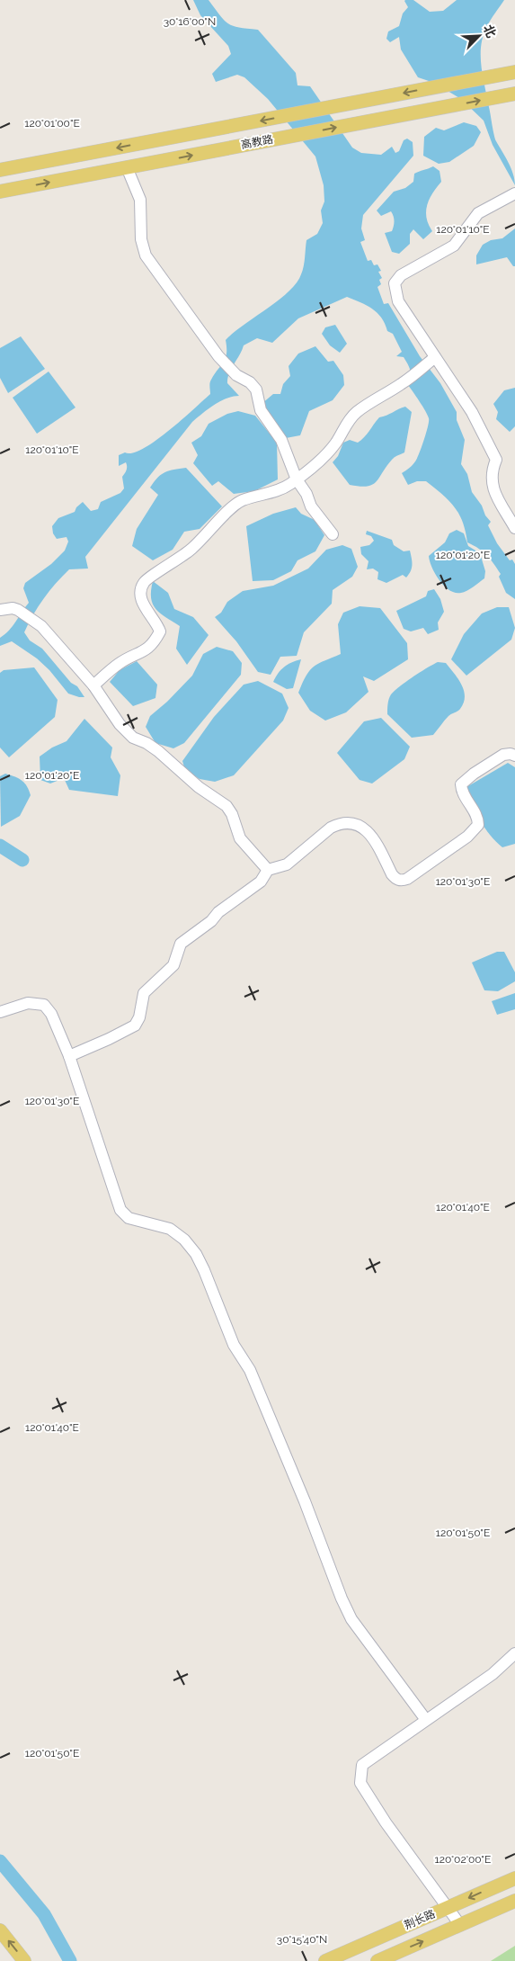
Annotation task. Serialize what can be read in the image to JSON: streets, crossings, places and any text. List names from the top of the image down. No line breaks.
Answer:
{"streets":{"main road":["高教路","荆长路"]},"north":"top right","coordinates":["30°16'00\"N","120°01'00\"E","120°01'10\"E","120°01'20\"E","120°01'30\"E","120°01'40\"E","120°01'50\"E","120°02'00\"E","30°15'40\"N"]}
